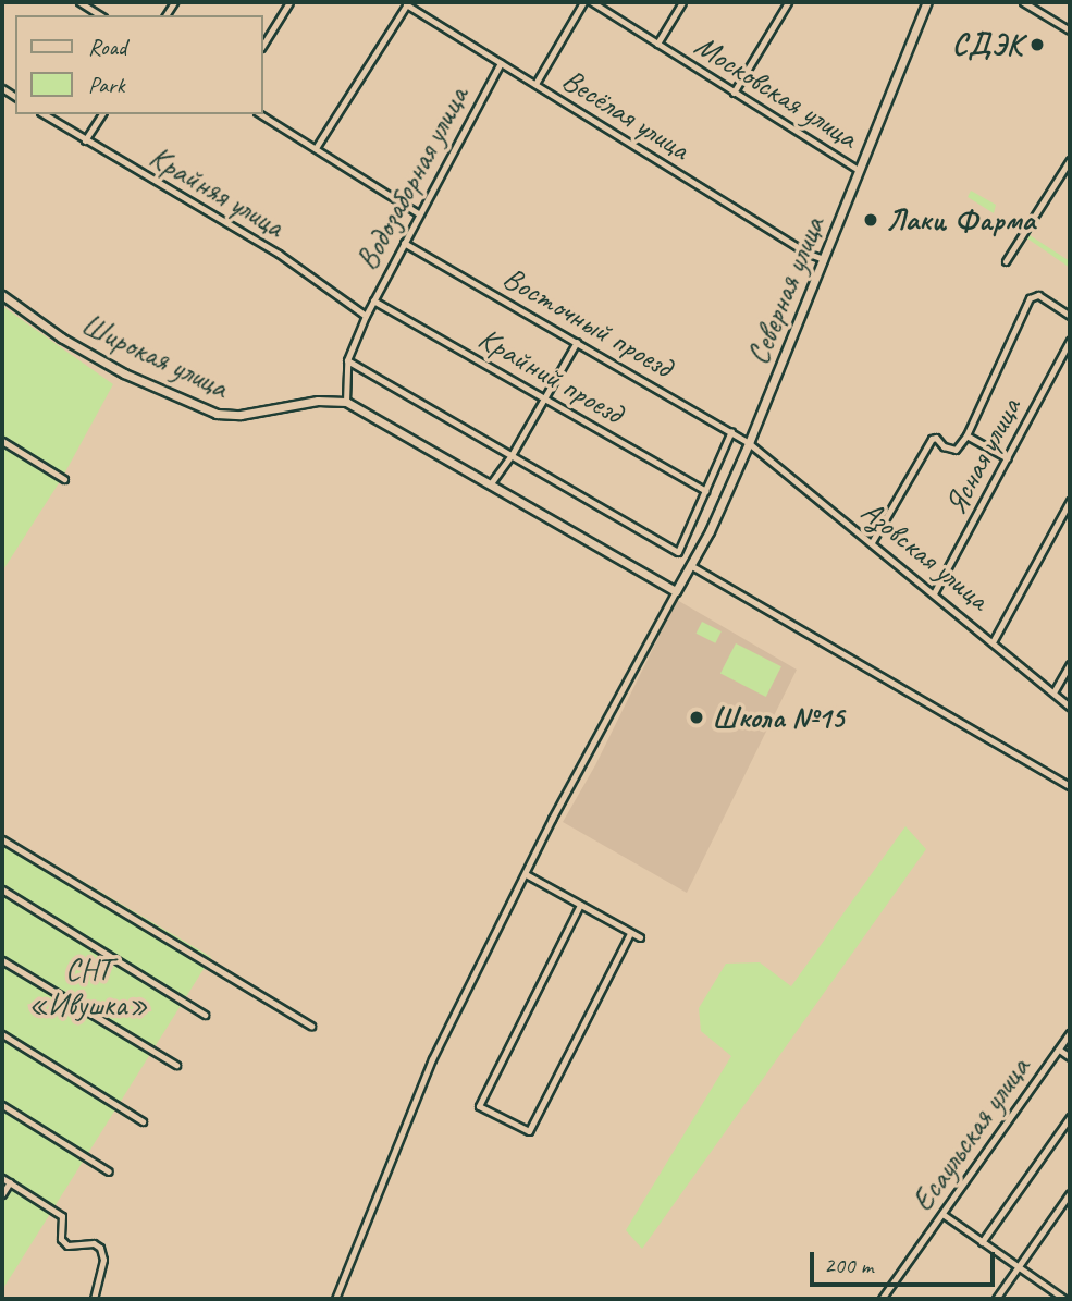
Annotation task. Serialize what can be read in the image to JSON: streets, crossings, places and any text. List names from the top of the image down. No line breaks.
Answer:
{"streets":{"street":["Московская улица","Весёлая улица","Водозаборная улица","Крайняя улица","Северная улица","Восточный проезд","Широкая улица","Крайний проезд","Ясная улица","Азовская улица","Есаульская улица"]},"crossings":[["Московская улица","Северная улица"],["Весёлая улица","Водозаборная улица"],["Весёлая улица","Северная улица"],["Водозаборная улица","Крайняя улица"],["Водозаборная улица","Восточный проезд"],["Водозаборная улица","Крайний проезд"],["Северная улица","Восточный проезд"],["Северная улица","Азовская улица"],["Восточный проезд","Азовская улица"],["Ясная улица","Азовская улица"]],"parks":["СНТ «Ивушка»"],"places":["СДЭК","Лаки Фарма","Школа №15"],"legend":["Road","Park"],"scale_bar":"200 m"}
